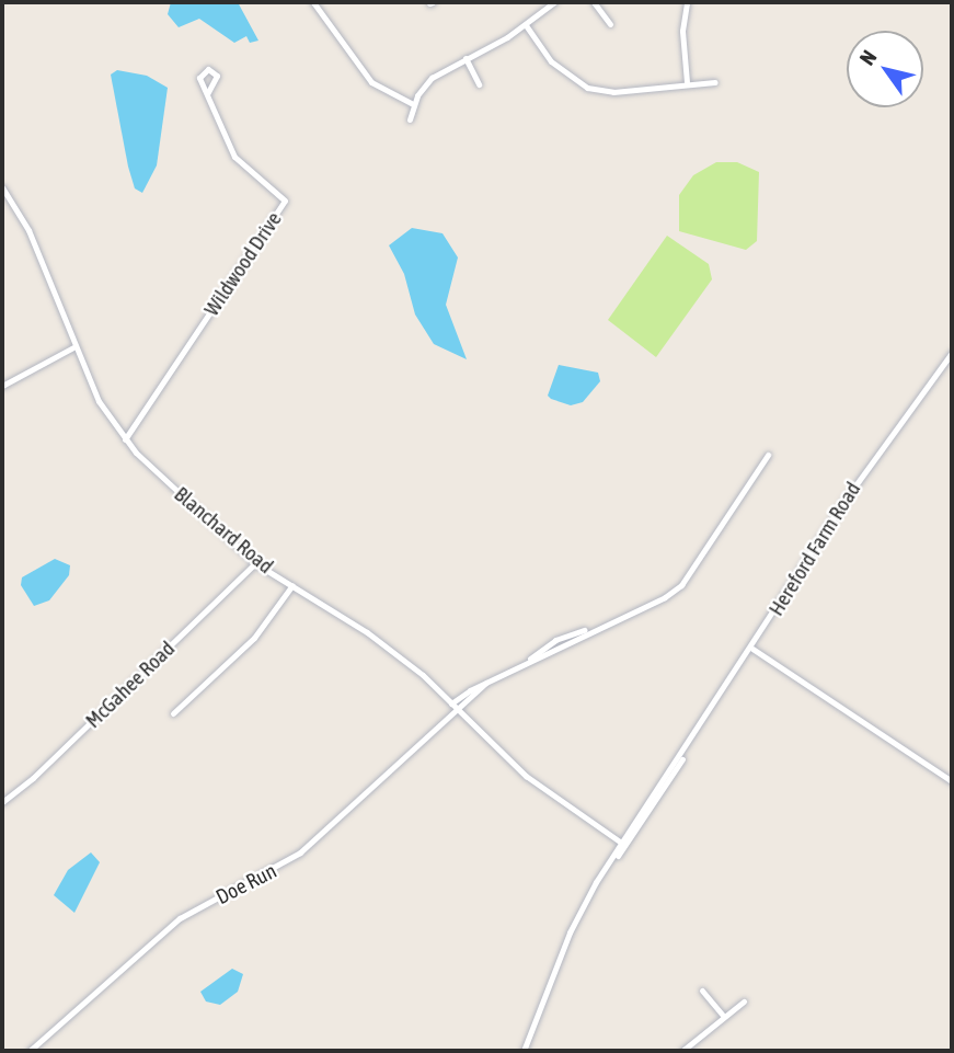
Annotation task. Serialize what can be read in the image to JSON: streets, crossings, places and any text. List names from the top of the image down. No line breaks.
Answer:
{"streets":{"street":["Wildwood Drive","Blanchard Road","Hereford Farm Road","McGahee Road","Doe Run"]},"crossings":[["Wildwood Drive","Blanchard Road"],["Blanchard Road","Hereford Farm Road"],["Blanchard Road","McGahee Road"],["Blanchard Road","Doe Run"]],"north":"top left"}
